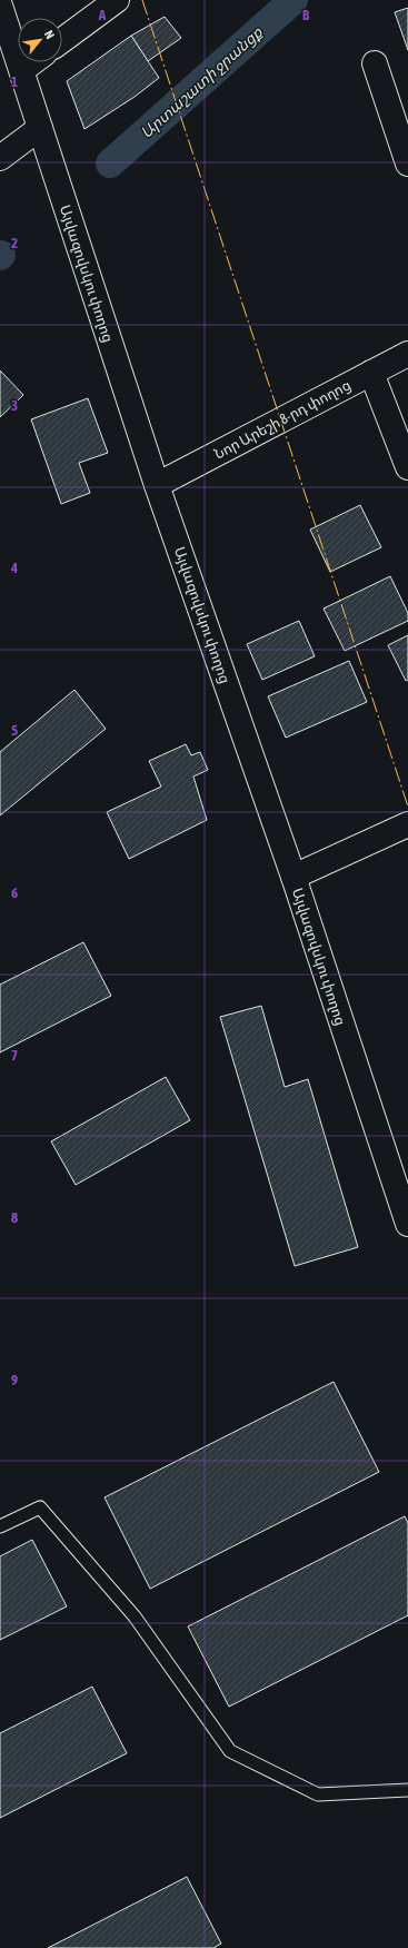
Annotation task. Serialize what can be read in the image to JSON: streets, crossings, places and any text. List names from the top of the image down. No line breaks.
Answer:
{"streets":{"main road":["Այվազովսկու փողոց","Նոր Արեշի 8-րդ փողոց"]},"crossings":[["Այվազովսկու փողոց","Նոր Արեշի 8-րդ փողոց"]],"water":["Արտաշատի ջրանցք"],"north":"top right","grid":{"columns":["A","B"],"rows":["1","2","3","4","5","6","7","8","9"]}}
